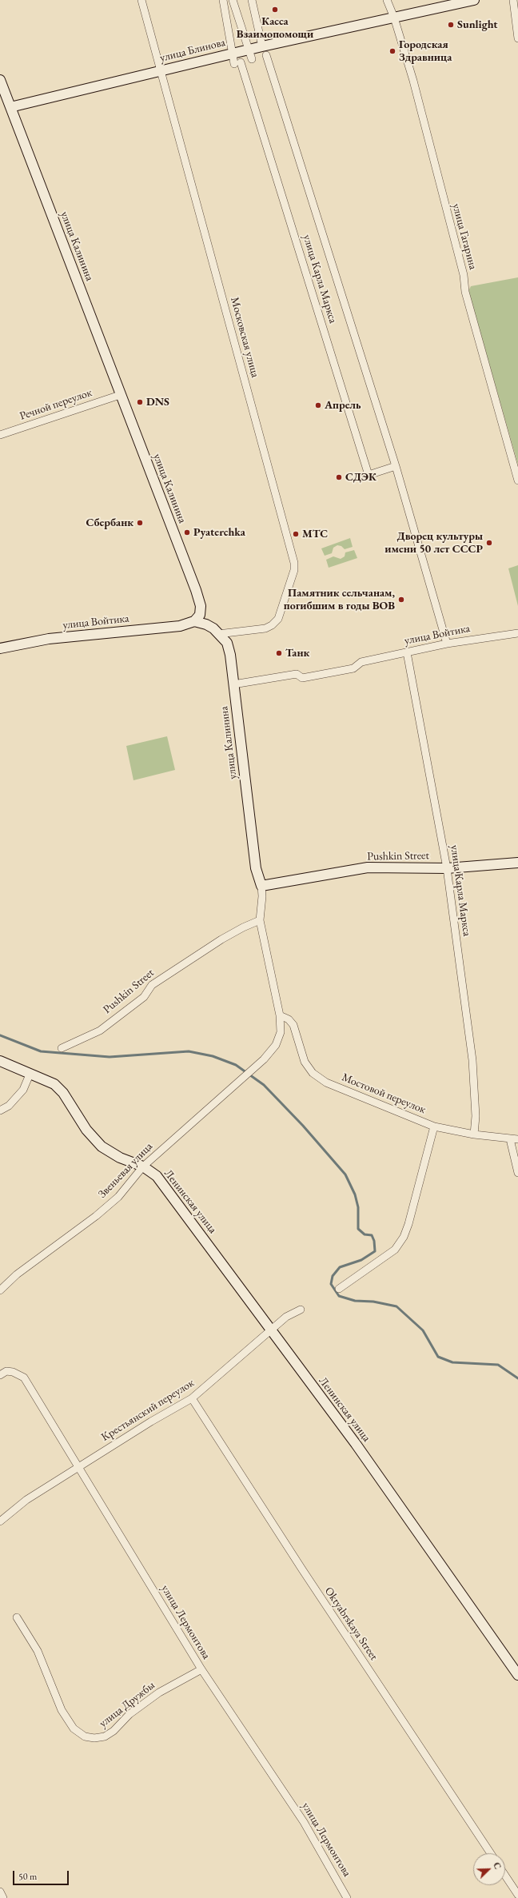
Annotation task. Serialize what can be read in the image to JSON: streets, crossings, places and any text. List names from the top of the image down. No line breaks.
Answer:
{"streets":{"main road":["улица Блинова","улица Калинина","улица Войтика","Pushkin Street","Ленинская улица"],"street":["улица Гагарина","улица Карла Маркса","Московская улица","Речной переулок","Мостовой переулок","Звеньевая улица","Крестьянский переулок","улица Лермонтова","Oktyabrskaya Street","улица Дружбы"]},"crossings":[["улица Блинова","улица Гагарина"],["улица Блинова","улица Калинина"],["улица Блинова","улица Карла Маркса"],["улица Блинова","Московская улица"],["улица Калинина","Московская улица"],["улица Калинина","Речной переулок"],["улица Калинина","улица Войтика"],["улица Калинина","Pushkin Street"],["улица Калинина","Мостовой переулок"],["улица Калинина","Звеньевая улица"],["улица Карла Маркса","улица Войтика"],["улица Карла Маркса","Pushkin Street"],["улица Карла Маркса","Мостовой переулок"],["Звеньевая улица","Ленинская улица"],["Ленинская улица","Крестьянский переулок"],["Крестьянский переулок","улица Лермонтова"],["Крестьянский переулок","Oktyabrskaya Street"],["улица Лермонтова","улица Дружбы"]],"places":["Касса Взаимопомощи","Sunlight","Городская Здравница","DNS","Апрель","СДЭК","Сбербанк","Pyaterchka","МТС","Дворец культуры имени 50 лет СССР","Памятник сельчанам, погибшим в годы ВОВ","Танк"],"scale_bar":"50 m","north":"top right"}
